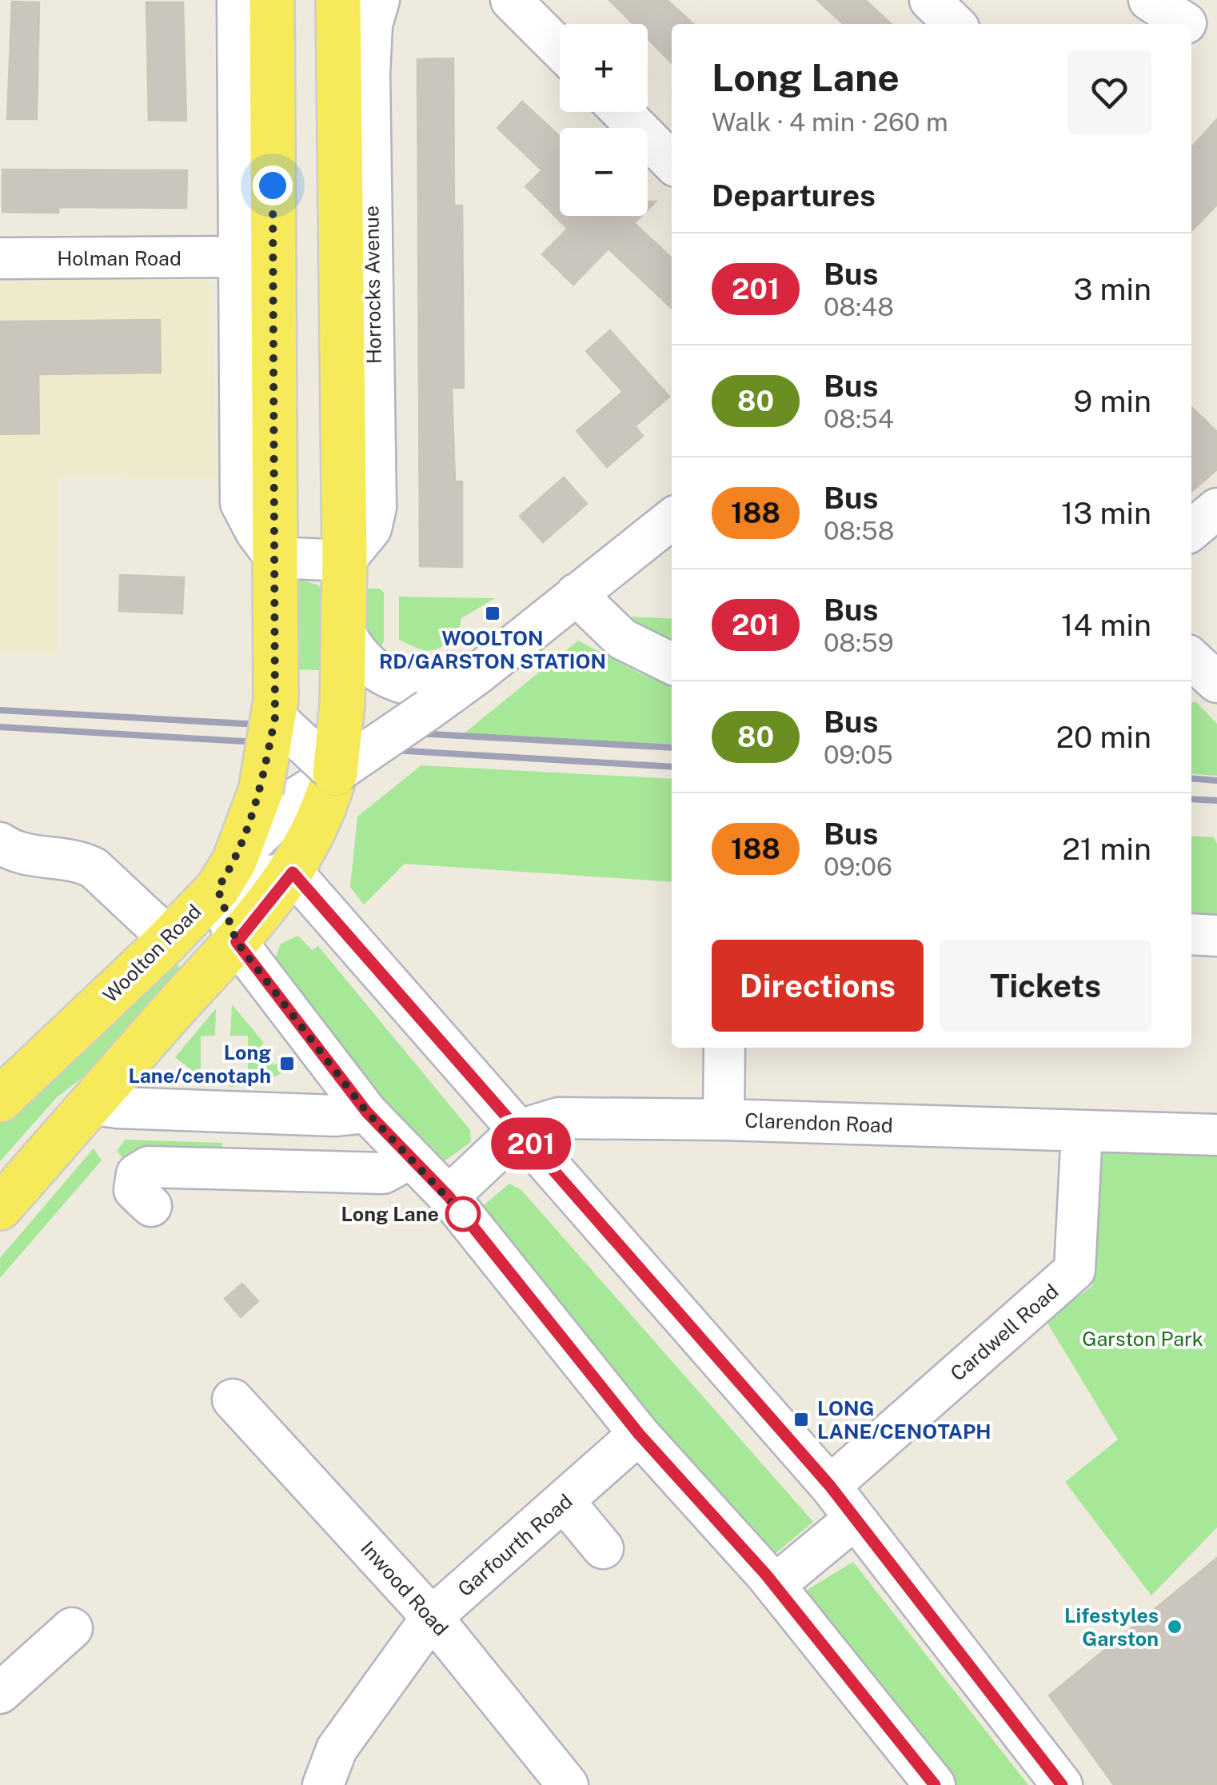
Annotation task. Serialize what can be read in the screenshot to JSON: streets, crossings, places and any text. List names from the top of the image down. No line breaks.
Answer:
{"streets":{"main road":["Horrocks Avenue","Woolton Road"],"street":["Holman Road","Clarendon Road","Cardwell Road","Garfourth Road","Inwood Road"]},"crossings":[["Horrocks Avenue","Woolton Road"],["Clarendon Road","Cardwell Road"],["Garfourth Road","Inwood Road"]],"parks":["Garston Park"],"places":{"transit":["WOOLTON RD/GARSTON STATION","Long Lane/cenotaph","LONG LANE/CENOTAPH"],"other":["Long Lane","Lifestyles Garston"]},"lines":["bus line 201"],"page":{"on_map":"201","map_buttons":["+","−"],"heading":[["Long Lane","Walk · 4 min · 260 m"],"Departures"],"list":[{"mark":"201","name":"Bus","note":"08:48","value":"3 min"},{"mark":"80","name":"Bus","note":"08:54","value":"9 min"},{"mark":"188","name":"Bus","note":"08:58","value":"13 min"},{"mark":"201","name":"Bus","note":"08:59","value":"14 min"},{"mark":"80","name":"Bus","note":"09:05","value":"20 min"},{"mark":"188","name":"Bus","note":"09:06","value":"21 min"}],"buttons":["Directions","Tickets"]}}
